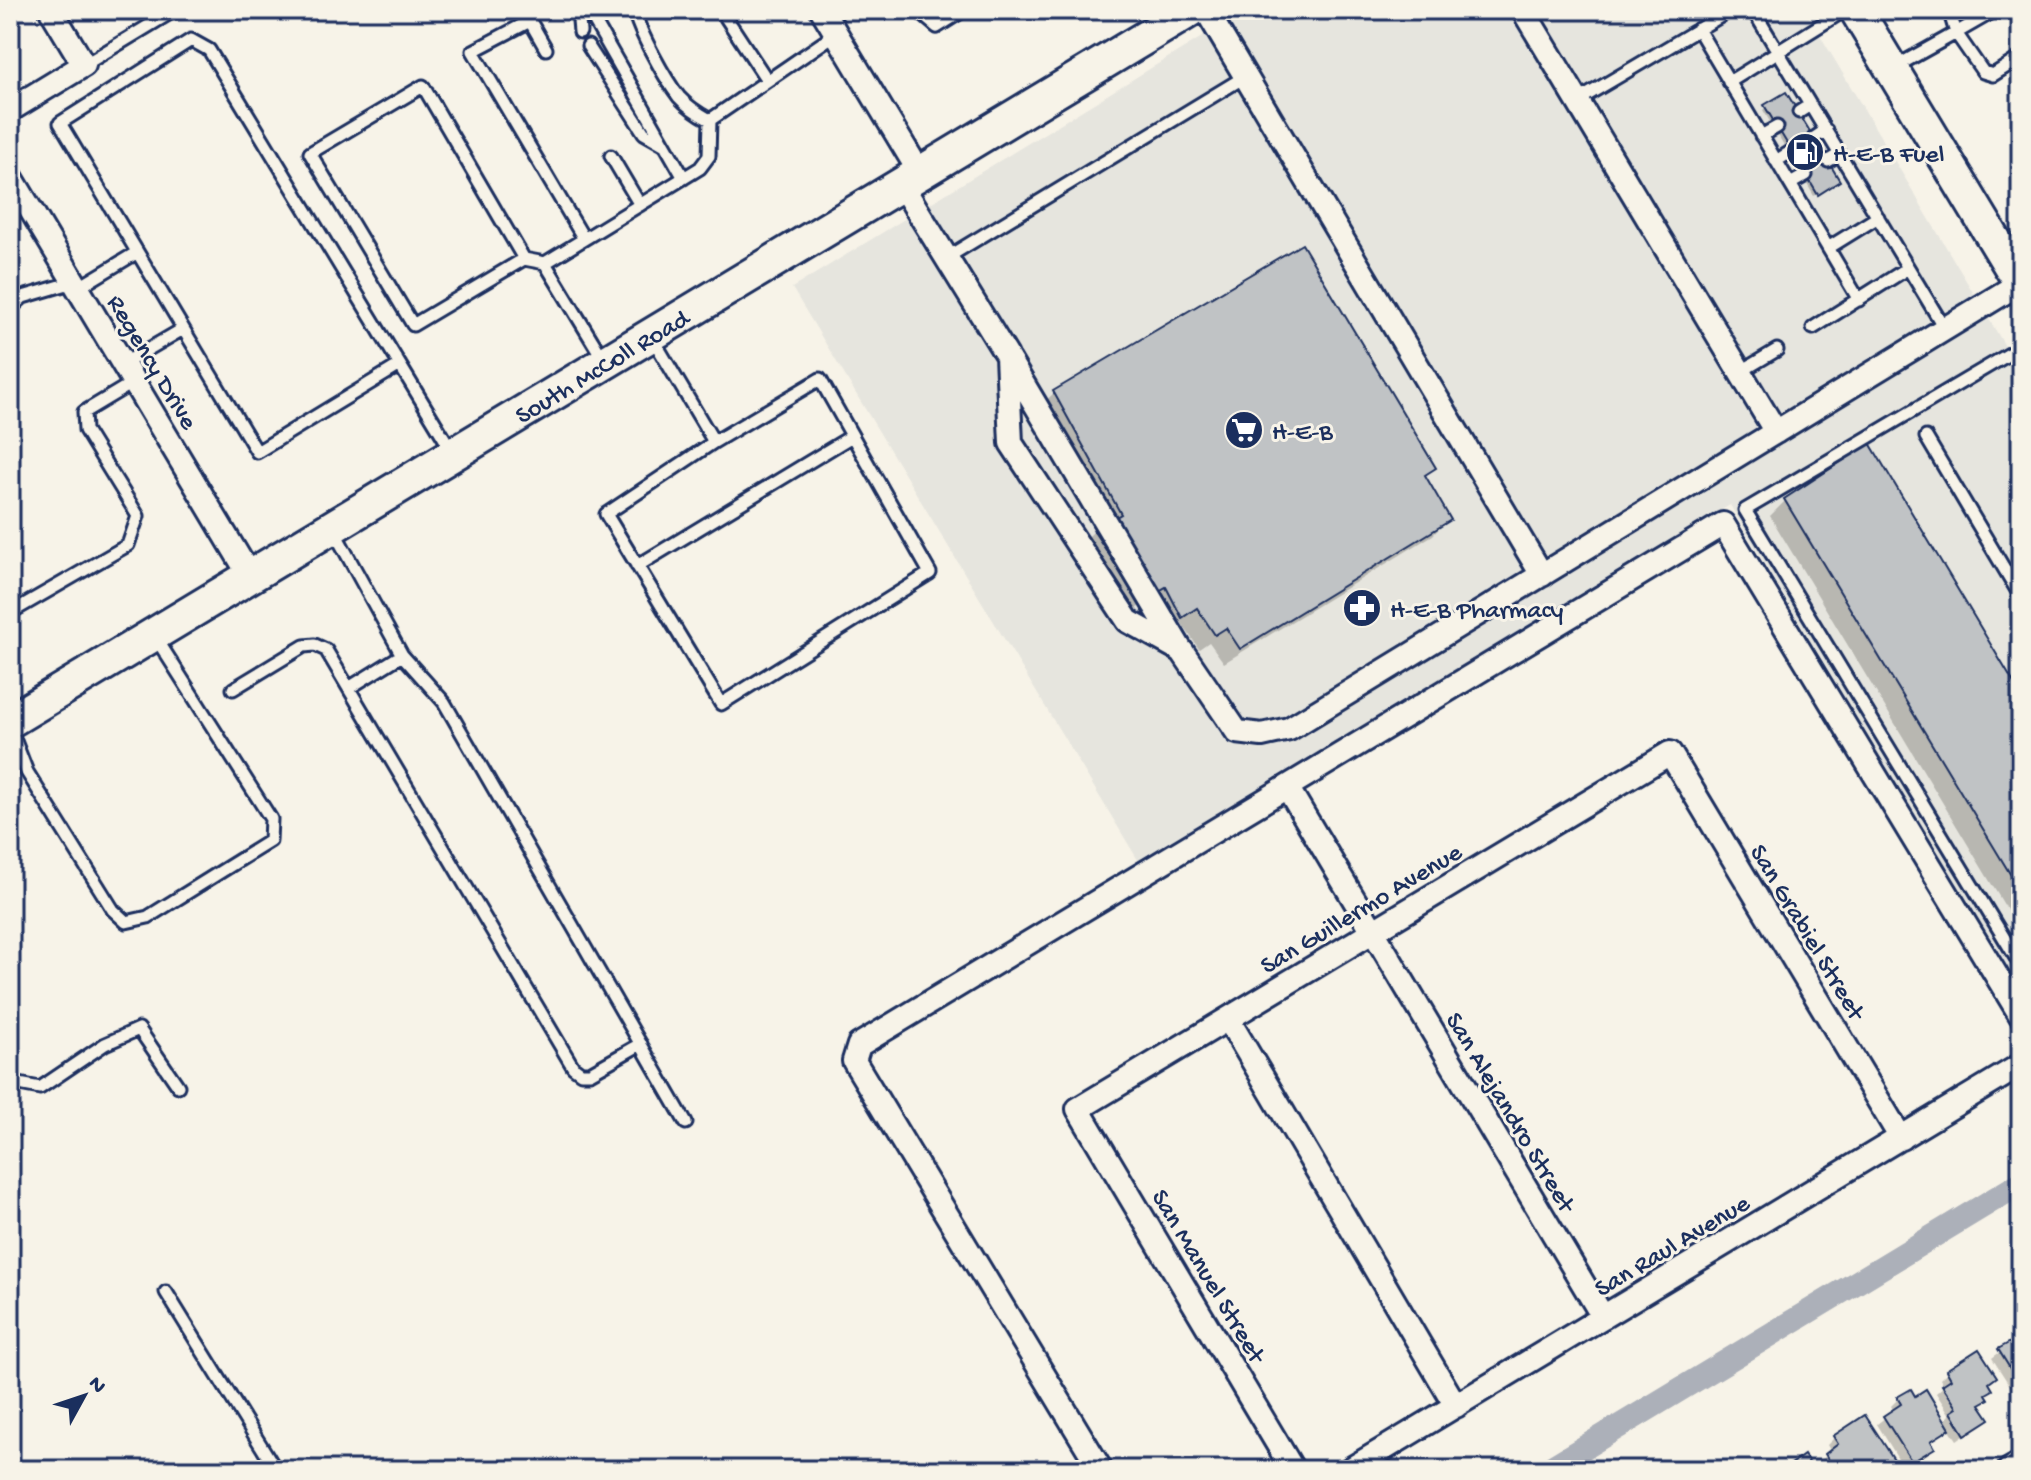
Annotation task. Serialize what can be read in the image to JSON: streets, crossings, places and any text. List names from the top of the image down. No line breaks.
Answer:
{"streets":{"main road":["South McColl Road"],"street":["Regency Drive","San Guillermo Avenue","San Grabiel Street","San Alejandro Street","San Raul Avenue","San Manuel Street"]},"crossings":[["Regency Drive","South McColl Road"],["San Guillermo Avenue","San Grabiel Street"],["San Guillermo Avenue","San Alejandro Street"],["San Guillermo Avenue","San Manuel Street"],["San Grabiel Street","San Raul Avenue"],["San Alejandro Street","San Raul Avenue"]],"places":{"fuel station":["H-E-B Fuel"],"supermarket":["H-E-B"],"pharmacy":["H-E-B Pharmacy"]},"north":"top right"}
